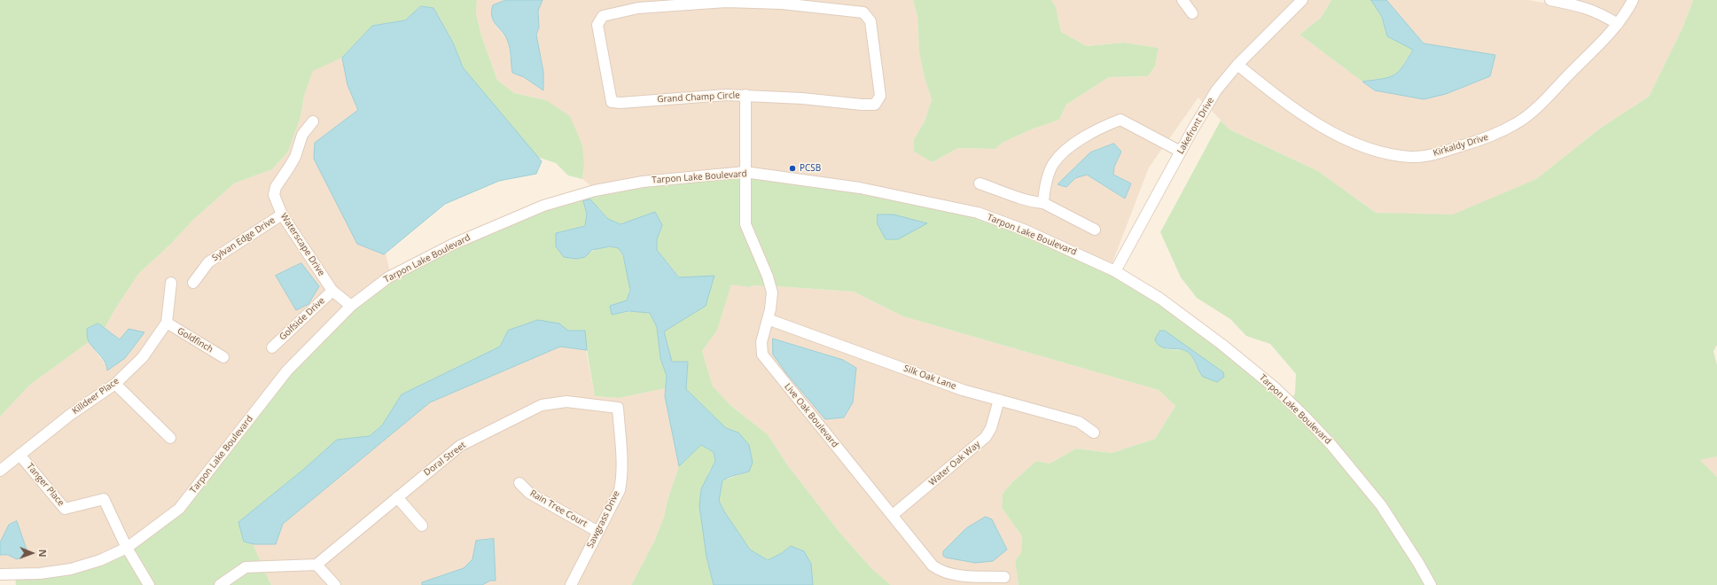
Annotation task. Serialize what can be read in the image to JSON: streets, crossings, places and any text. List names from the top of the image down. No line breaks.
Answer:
{"streets":{"street":["Grand Champ Circle","Lakefront Drive","Kirkaldy Drive","Tarpon Lake Boulevard","Sylvan Edge Drive","Waterscape Drive","Golfside Drive","Goldfinch","Silk Oak Lane","Killdeer Place","Live Oak Boulevard","Doral Street","Water Oak Way","Tanger Place","Rain Tree Court","Sawgrass Drive"]},"crossings":[["Grand Champ Circle","Live Oak Boulevard"],["Lakefront Drive","Kirkaldy Drive"],["Lakefront Drive","Tarpon Lake Boulevard"],["Tarpon Lake Boulevard","Waterscape Drive"],["Tarpon Lake Boulevard","Live Oak Boulevard"],["Tarpon Lake Boulevard","Tanger Place"],["Sylvan Edge Drive","Waterscape Drive"],["Waterscape Drive","Golfside Drive"],["Goldfinch","Killdeer Place"],["Silk Oak Lane","Live Oak Boulevard"],["Silk Oak Lane","Water Oak Way"],["Killdeer Place","Tanger Place"],["Live Oak Boulevard","Water Oak Way"],["Doral Street","Sawgrass Drive"],["Rain Tree Court","Sawgrass Drive"]],"places":["PCSB"],"north":"right"}
